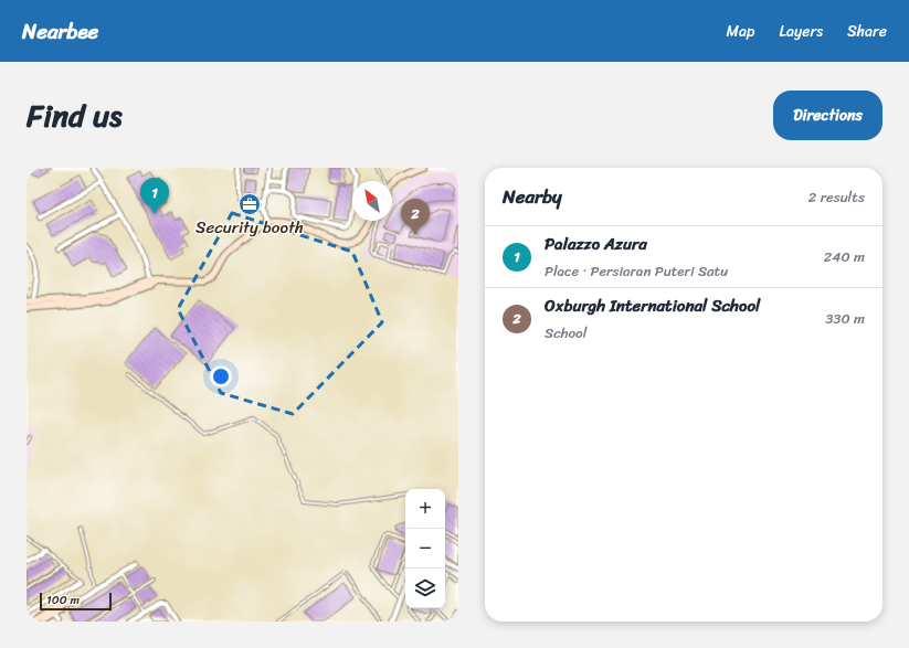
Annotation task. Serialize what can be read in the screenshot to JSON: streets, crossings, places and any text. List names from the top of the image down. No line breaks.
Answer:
{"places":{"office":["Security booth"]},"scale_bar":"100 m","north":"top left","page":{"header":"Nearbee","nav":["Map","Layers","Share"],"title":"Find us","buttons":"Directions","heading":["Nearby","2 results"],"pins":["1","2"],"list":[{"mark":"1","name":"Palazzo Azura","note":"Place · Persiaran Puteri Satu","value":"240 m"},{"mark":"2","name":"Oxburgh International School","note":"School","value":"330 m"}],"map_buttons":["+","−"],"scale":"100 m"}}
